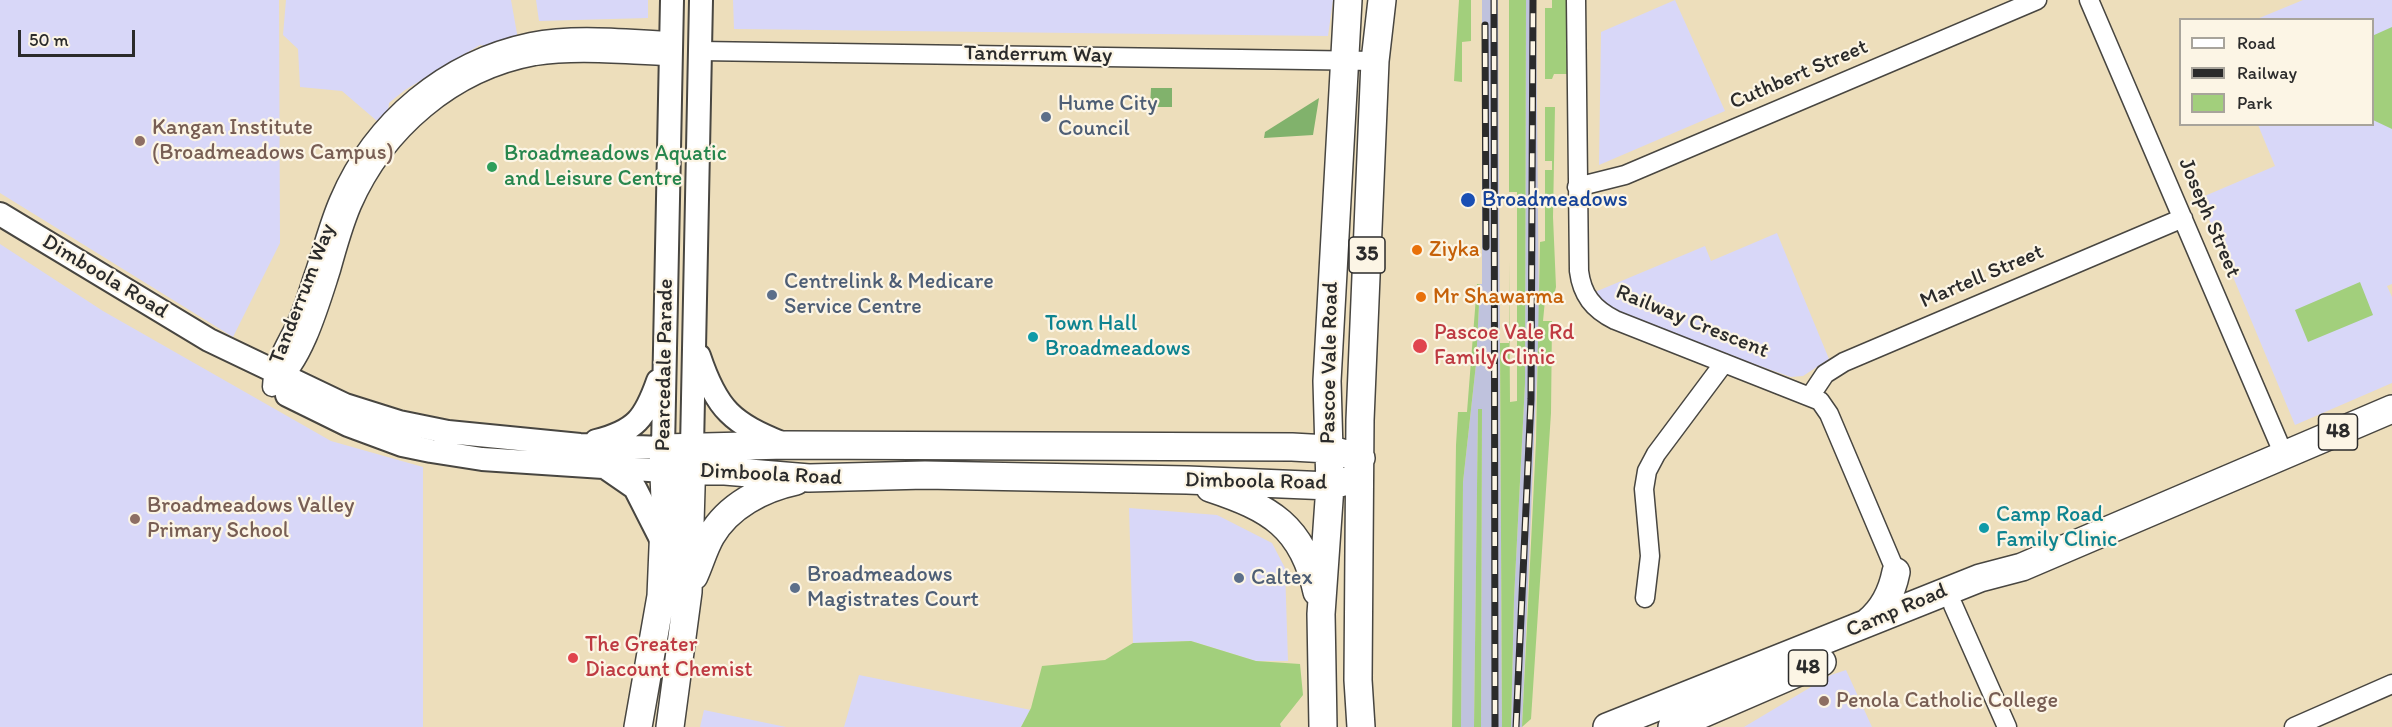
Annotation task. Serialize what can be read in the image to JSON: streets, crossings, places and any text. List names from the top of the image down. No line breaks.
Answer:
{"streets":{"main road":["35","Dimboola Road","Pascoe Vale Road","Pearcedale Parade","48","Camp Road"],"street":["Tanderrum Way","Cuthbert Street","Joseph Street","Martell Street","Railway Crescent"]},"crossings":[["Tanderrum Way","Dimboola Road"],["Tanderrum Way","Pascoe Vale Road"],["Tanderrum Way","Pearcedale Parade"],["Cuthbert Street","Railway Crescent"],["Joseph Street","Martell Street"],["Joseph Street","Camp Road"],["Dimboola Road","Pascoe Vale Road"],["Dimboola Road","Pearcedale Parade"],["Martell Street","Railway Crescent"]],"places":["Hume City Council","Kangan Institute (Broadmeadows Campus)","Broadmeadows Aquatic and Leisure Centre","Broadmeadows","Ziyka","Centrelink & Medicare Service Centre","Mr Shawarma","Town Hall Broadmeadows","Pascoe Vale Rd Family Clinic","Broadmeadows Valley Primary School","Camp Road Family Clinic","Caltex","Broadmeadows Magistrates Court","The Greater Diacount Chemist","Penola Catholic College"],"legend":["Road","Railway","Park"],"scale_bar":"50 m"}
